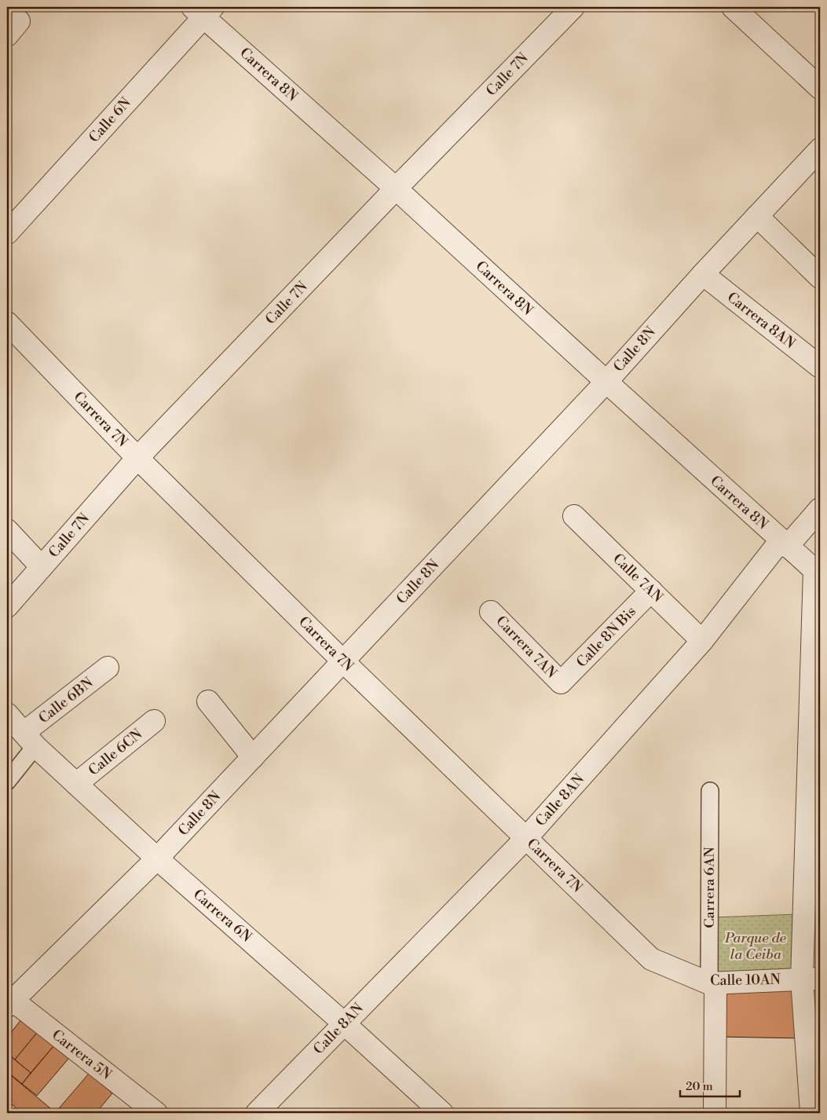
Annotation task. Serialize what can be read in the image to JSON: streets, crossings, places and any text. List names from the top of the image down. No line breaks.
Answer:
{"streets":{"street":["Carrera 8N","Calle 7N","Calle 6N","Carrera 8AN","Calle 8N","Carrera 7N","Calle 7AN","Calle 8N Bis","Carrera 7AN","Calle 6BN","Calle 6CN","Calle 8AN","Carrera 6AN","Carrera 6N","Calle 10AN","Carrera 5N"]},"crossings":[["Carrera 8N","Calle 7N"],["Carrera 8N","Calle 6N"],["Carrera 8N","Calle 8N"],["Carrera 8N","Calle 8AN"],["Calle 7N","Carrera 7N"],["Carrera 8AN","Calle 8N"],["Calle 8N","Carrera 7N"],["Calle 8N","Carrera 6N"],["Calle 8N","Carrera 5N"],["Carrera 7N","Calle 8AN"],["Carrera 7N","Calle 10AN"],["Calle 7AN","Calle 8N Bis"],["Calle 7AN","Calle 8AN"],["Calle 8N Bis","Carrera 7AN"],["Calle 6BN","Carrera 6N"],["Calle 6CN","Carrera 6N"],["Calle 8AN","Carrera 6N"],["Carrera 6AN","Calle 10AN"]],"parks":["Parque de la Ceiba"],"scale_bar":"20 m"}
